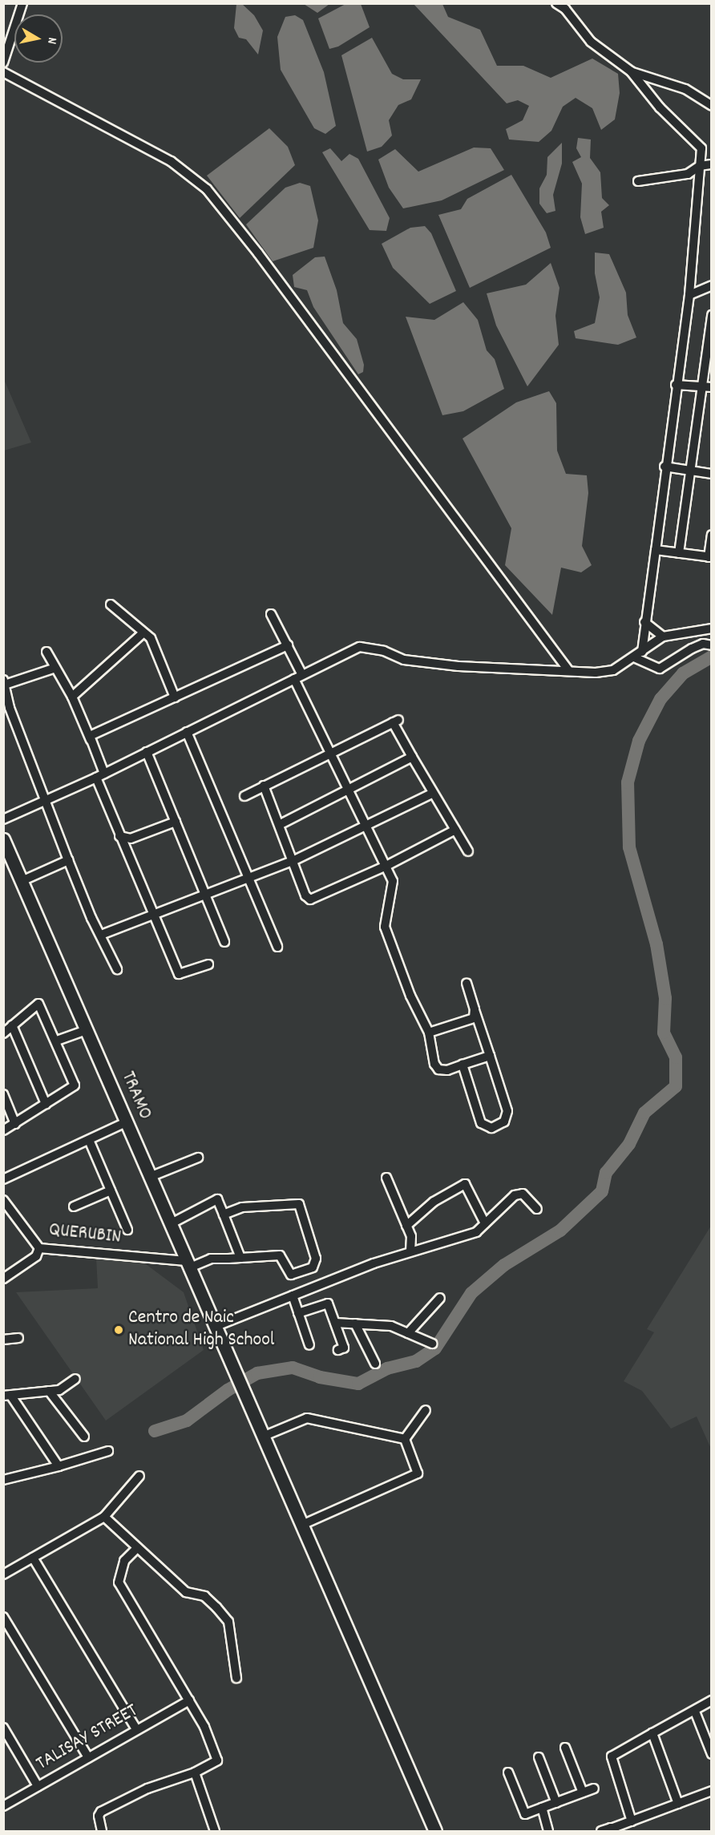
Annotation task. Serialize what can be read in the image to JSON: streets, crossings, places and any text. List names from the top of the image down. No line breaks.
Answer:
{"streets":{"street":["TRAMO","QUERUBIN","TALISAY STREET"]},"crossings":[["TRAMO","QUERUBIN"]],"places":["Centro de Naic National High School"],"north":"right"}
